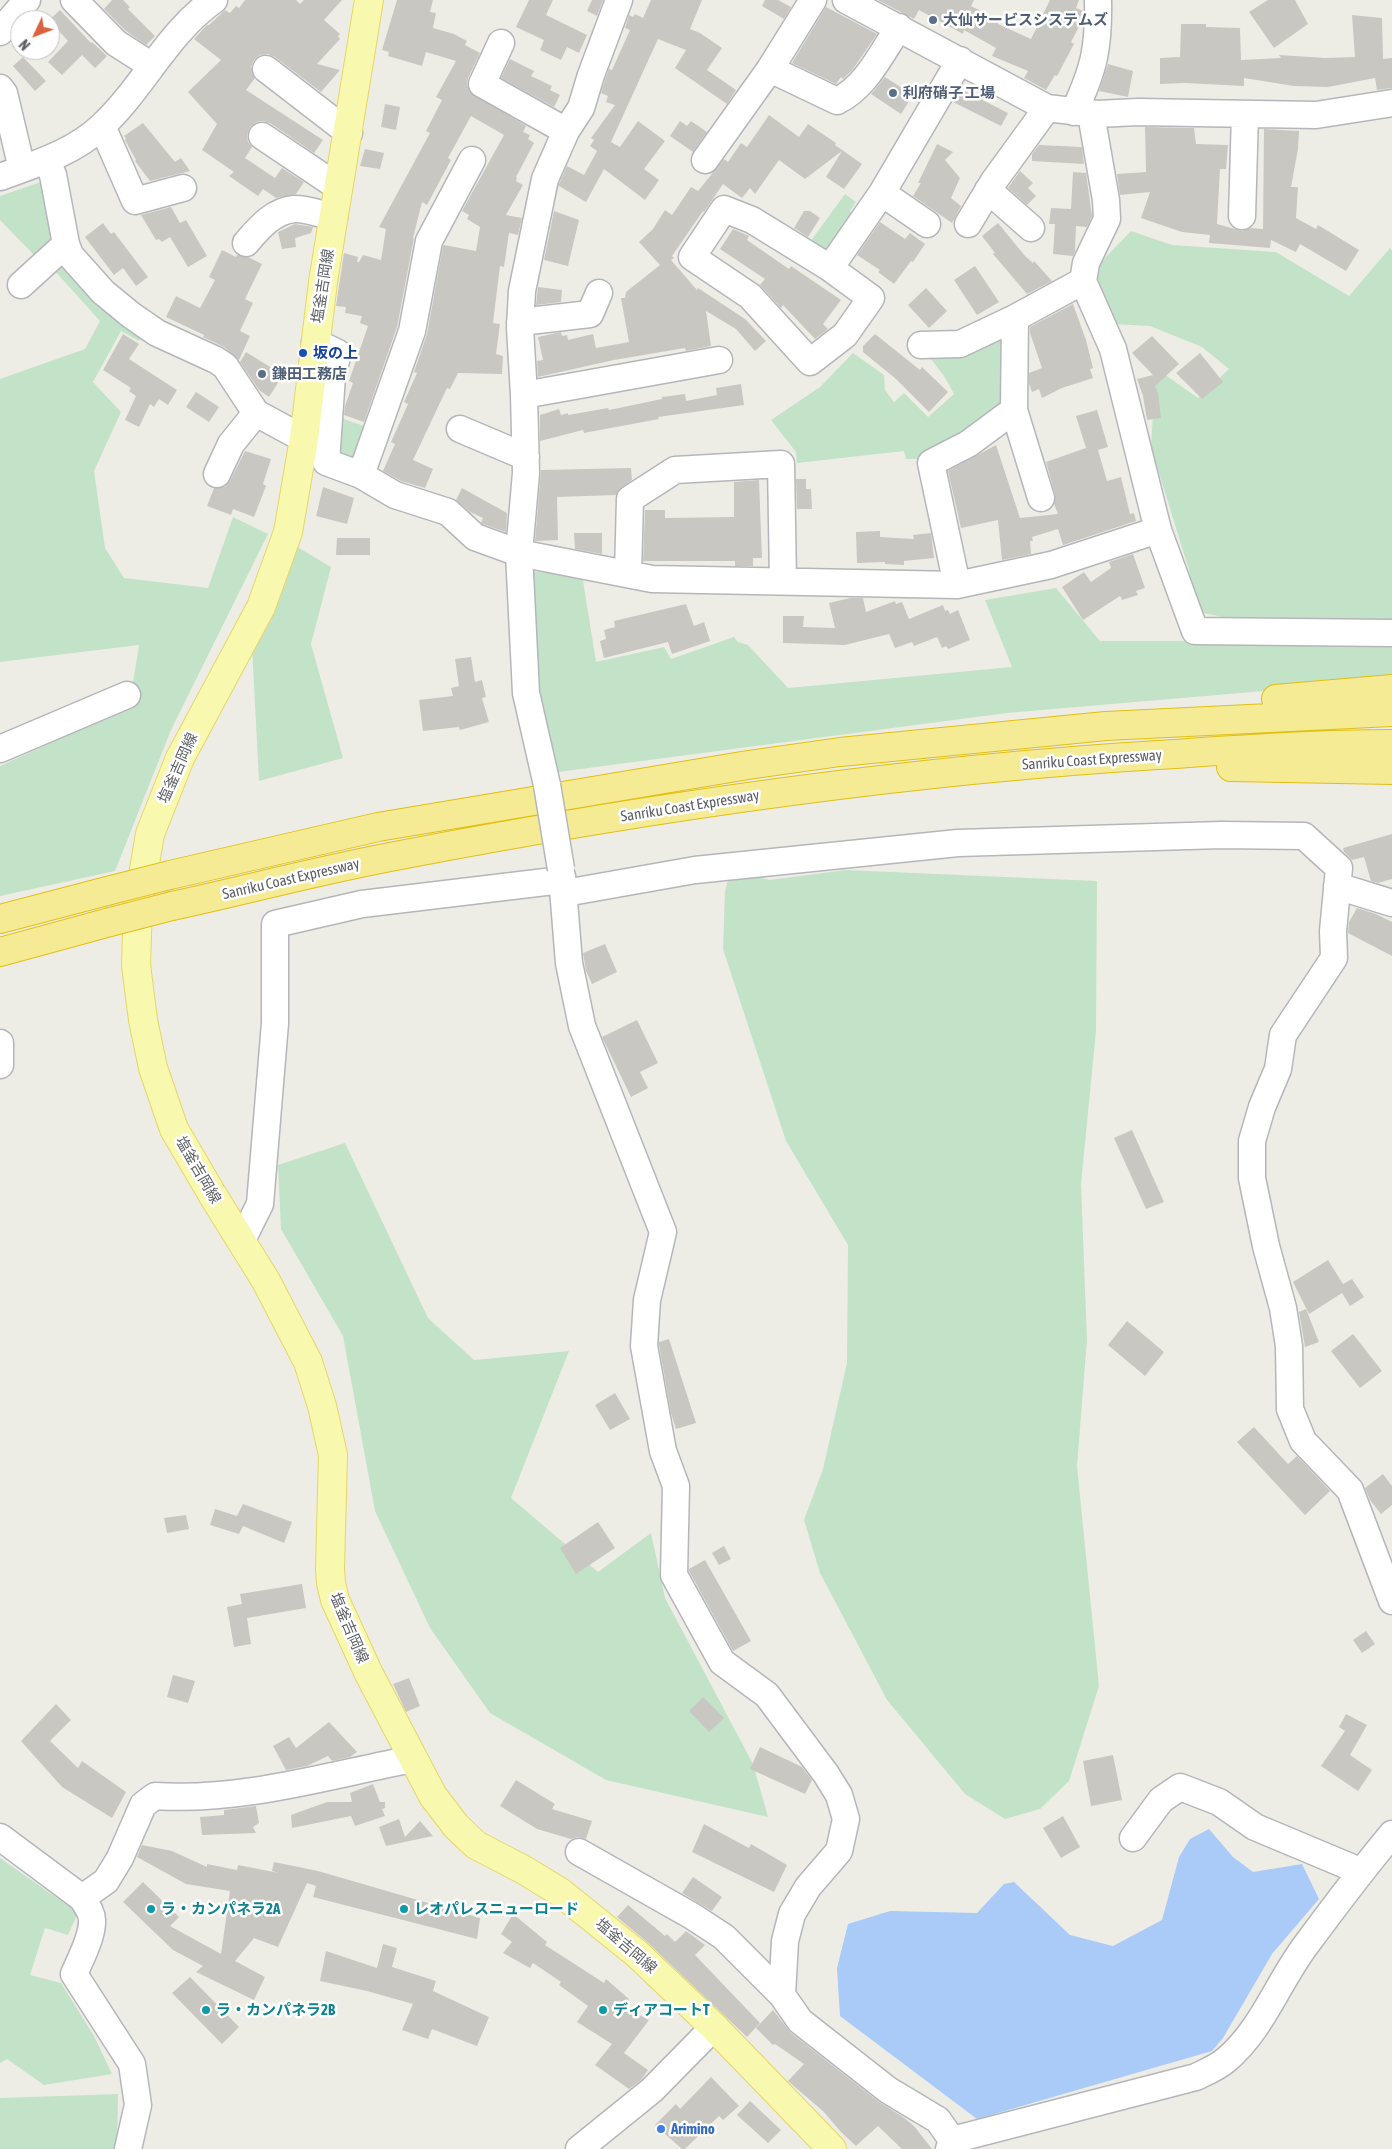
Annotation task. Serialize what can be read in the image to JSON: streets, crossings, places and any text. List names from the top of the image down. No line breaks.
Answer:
{"streets":{"highway":["Sanriku Coast Expressway"],"main road":["塩釜吉岡線"]},"places":["大仙サービスシステムズ","利府硝子 工場","坂の上","鎌田工務店","ラ・カンパネラ2A","レオパレスニューロード","ラ・カンパネラ2B","ディアコートT","Arimino"],"north":"bottom left"}
